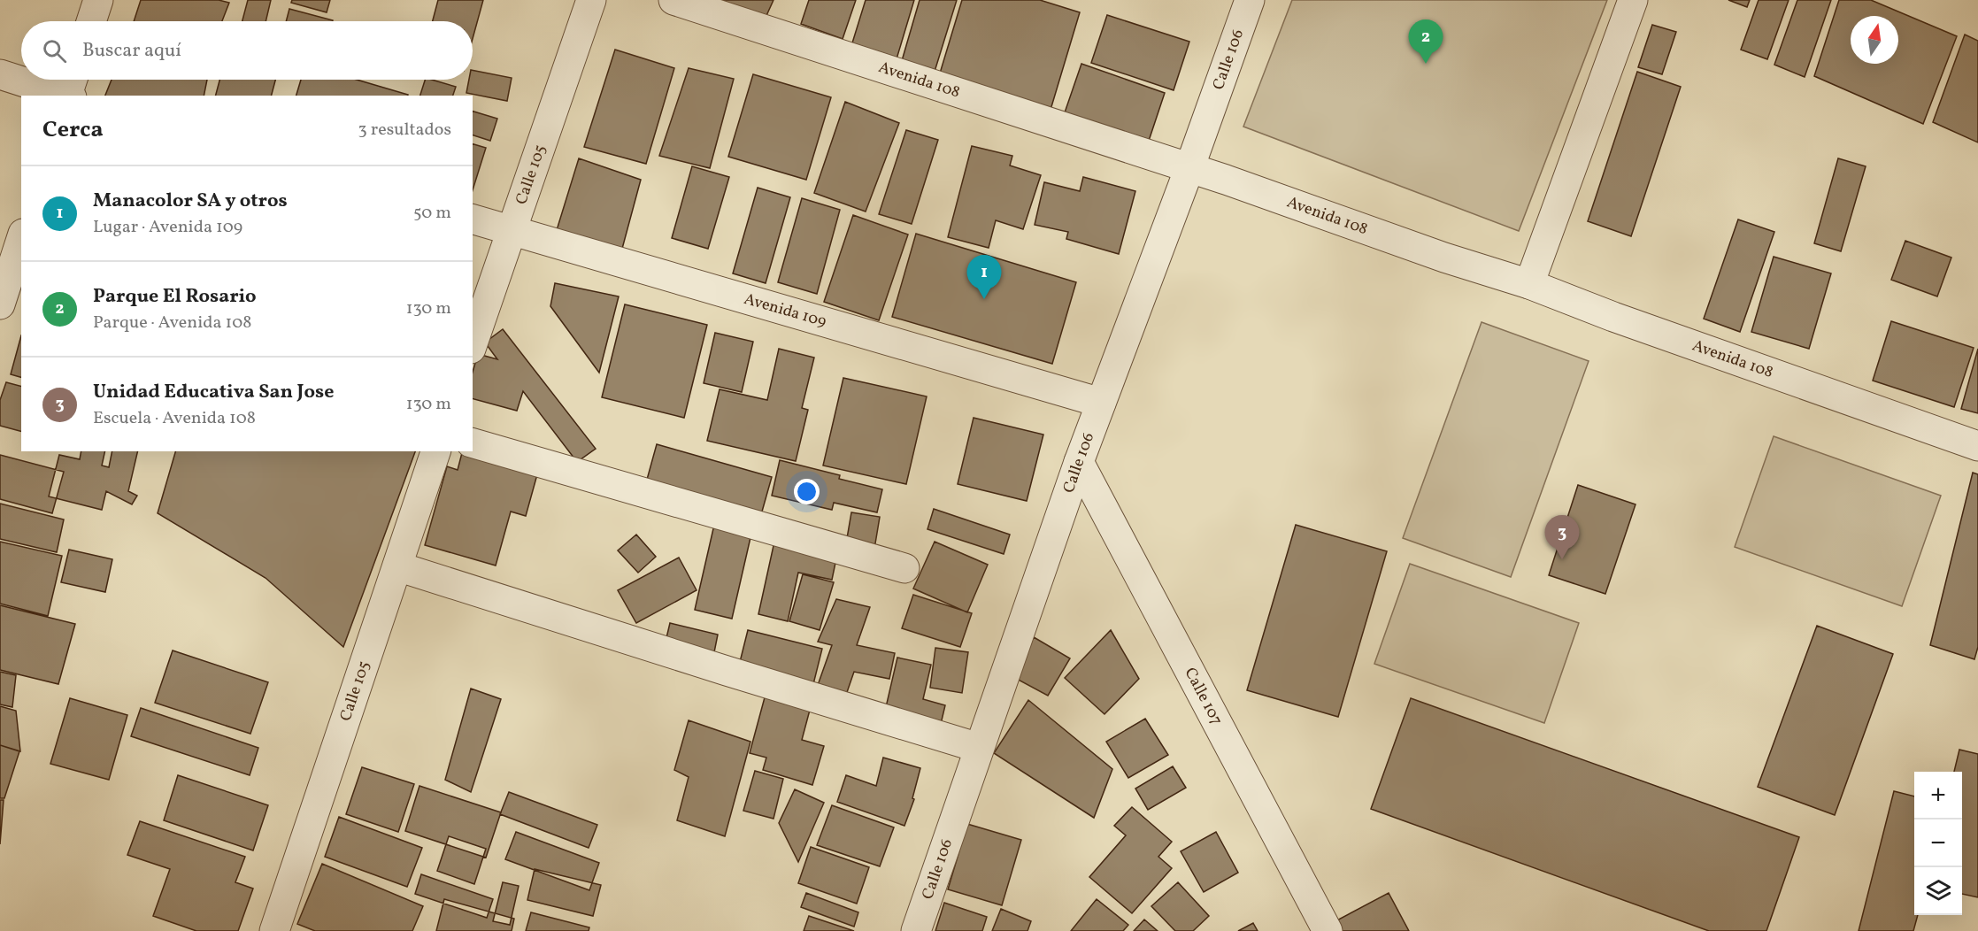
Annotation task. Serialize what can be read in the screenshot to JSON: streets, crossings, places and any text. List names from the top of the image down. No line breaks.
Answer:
{"streets":{"street":["Calle 106","Avenida 108","Calle 105","Avenida 109","Calle 107"]},"crossings":[["Calle 106","Avenida 108"],["Calle 106","Avenida 109"],["Calle 106","Calle 107"],["Calle 105","Avenida 109"]],"north":"top","page":{"pins":["2","1","3"],"search":"Buscar aquí","heading":["Cerca","3 resultados"],"list":[{"mark":"1","name":"Manacolor SA y otros","note":"Lugar · Avenida 109","value":"50 m"},{"mark":"2","name":"Parque El Rosario","note":"Parque · Avenida 108","value":"130 m"},{"mark":"3","name":"Unidad Educativa San Jose","note":"Escuela · Avenida 108","value":"130 m"}],"map_buttons":["+","−"]}}
